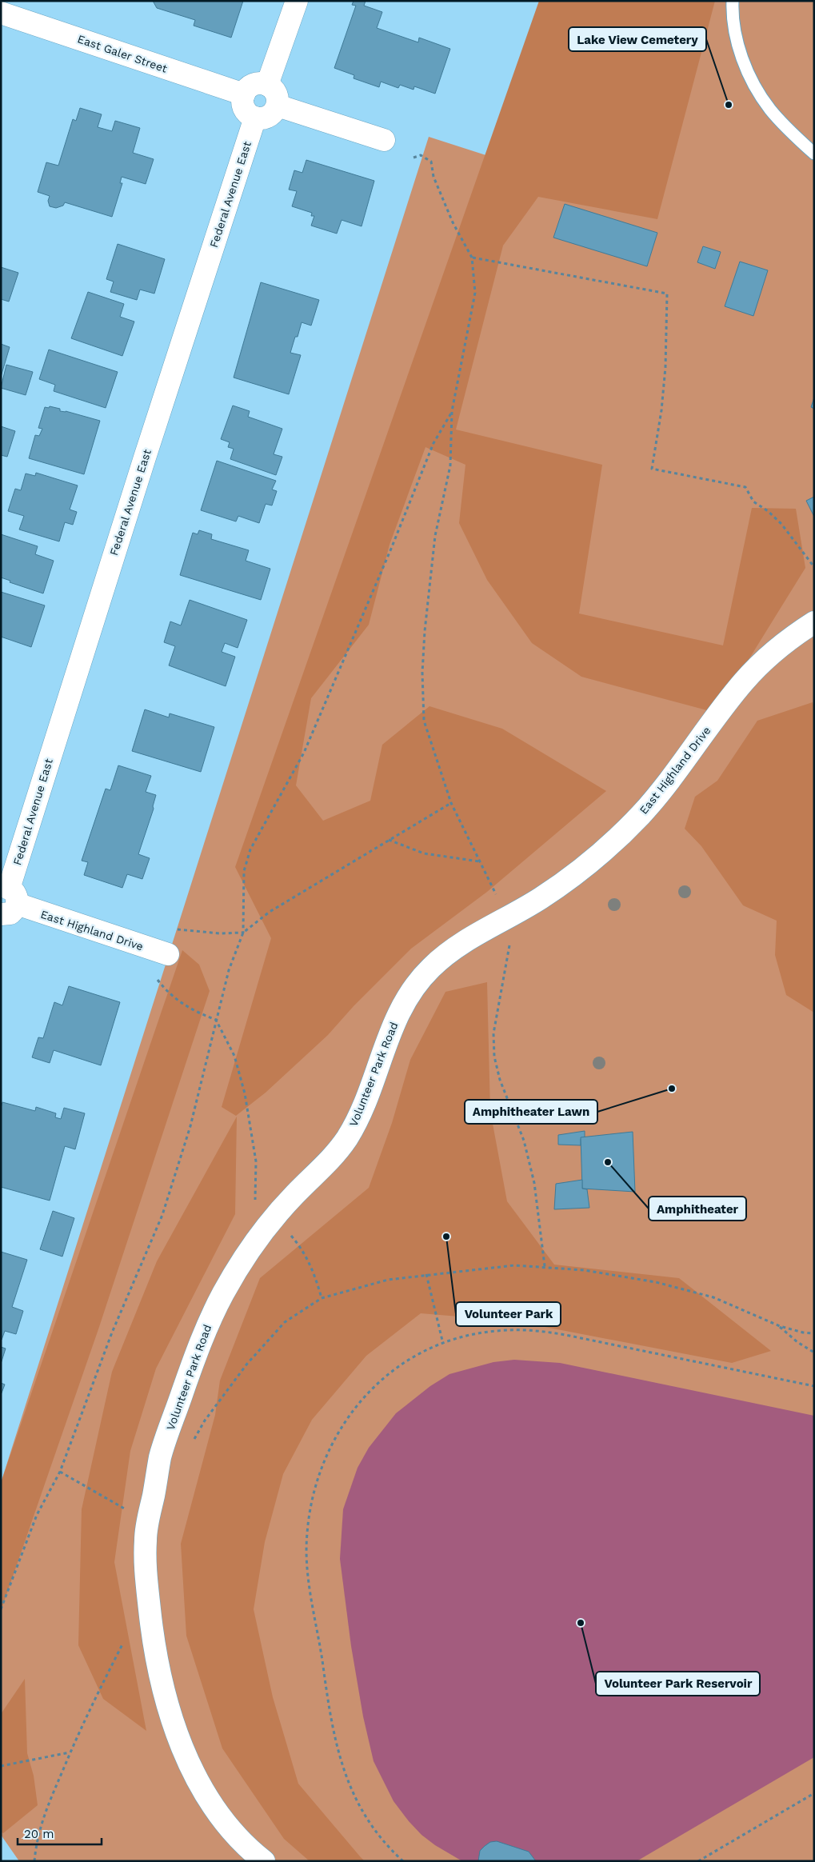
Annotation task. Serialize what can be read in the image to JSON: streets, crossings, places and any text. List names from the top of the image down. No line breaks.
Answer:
{"streets":{"street":["East Galer Street","Federal Avenue East","East Highland Drive","Volunteer Park Road"]},"crossings":[["East Galer Street","Federal Avenue East"],["Federal Avenue East","East Highland Drive"],["East Highland Drive","Volunteer Park Road"]],"places":["Lake View Cemetery","Amphitheater Lawn","Amphitheater","Volunteer Park","Volunteer Park Reservoir"],"scale_bar":"20 m"}
